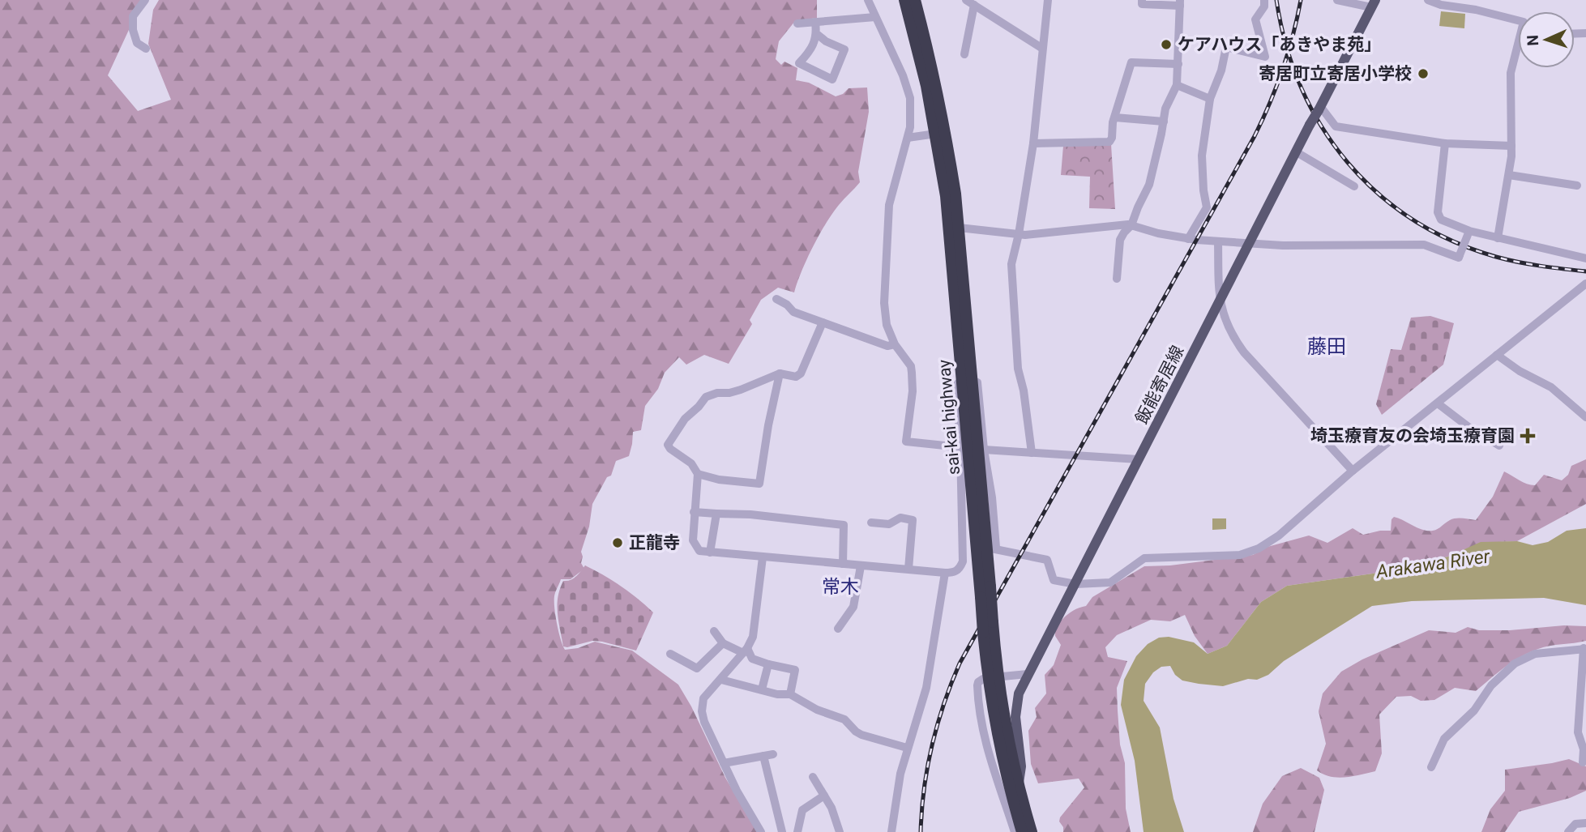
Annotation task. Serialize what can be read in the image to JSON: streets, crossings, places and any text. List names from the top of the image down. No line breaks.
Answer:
{"streets":{"highway":["sai-kai highway"],"main road":["飯能寄居線"]},"crossings":[["飯能寄居線","sai-kai highway"]],"districts":["藤田","常木"],"water":["Arakawa River"],"places":{"other":["ケアハウス「あきやま苑」","寄居町立寄居小学校","正龍寺"],"health":["埼玉療育友の会埼玉療育園"]},"north":"left"}
